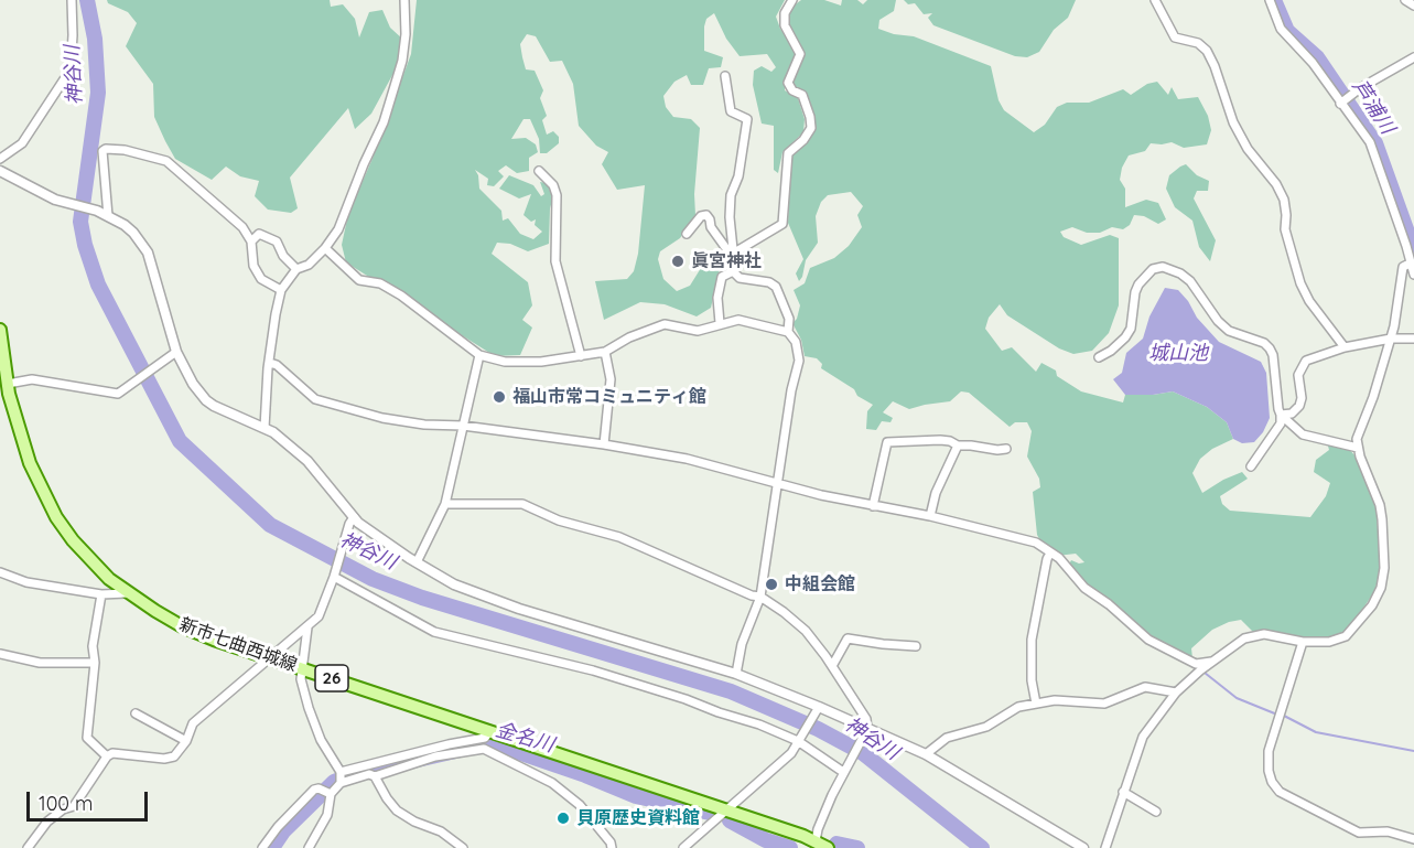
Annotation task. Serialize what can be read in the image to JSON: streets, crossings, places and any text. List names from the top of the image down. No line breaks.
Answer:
{"streets":{"main road":["新市七曲西城線","26"]},"water":["神谷川","芦浦川","城山池","金名川"],"places":["眞宮神社","福山市常コミュニティ館","中組会館","貝原歴史資料館"],"scale_bar":"100 m"}
